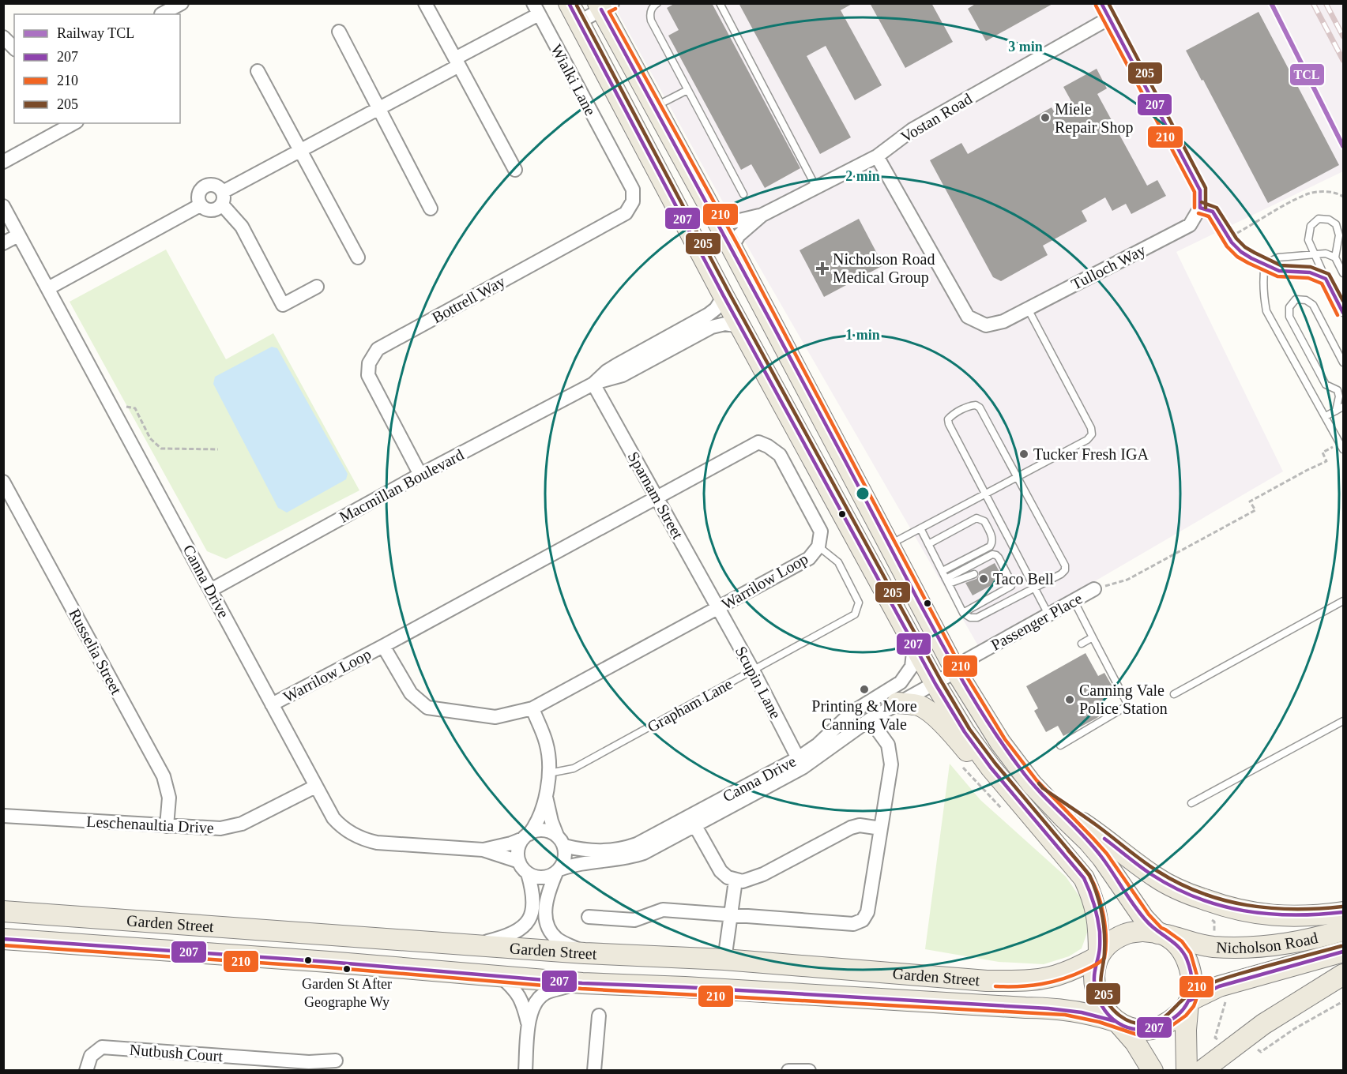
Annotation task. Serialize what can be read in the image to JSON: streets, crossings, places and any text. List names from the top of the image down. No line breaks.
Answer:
{"streets":{"main road":["Garden Street","Nicholson Road"],"street":["Wialki Lane","Vostan Road","Tulloch Way","Bottrell Way","Macmillan Boulevard","Sparnam Street","Canna Drive","Warrilow Loop","Passenger Place","Russelia Street","Scupin Lane","Leschenaultia Drive","Nutbush Court"],"lane":["Grapham Lane"]},"crossings":[["Wialki Lane","Bottrell Way"],["Vostan Road","Tulloch Way"],["Bottrell Way","Macmillan Boulevard"],["Macmillan Boulevard","Sparnam Street"],["Macmillan Boulevard","Canna Drive"],["Sparnam Street","Warrilow Loop"],["Sparnam Street","Scupin Lane"],["Canna Drive","Warrilow Loop"],["Canna Drive","Passenger Place"],["Canna Drive","Scupin Lane"],["Canna Drive","Leschenaultia Drive"],["Warrilow Loop","Scupin Lane"],["Warrilow Loop","Grapham Lane"],["Russelia Street","Leschenaultia Drive"],["Scupin Lane","Grapham Lane"],["Garden Street","Nicholson Road"]],"places":{"other":["Miele Repair Shop","Tucker Fresh IGA","Taco Bell","Printing & More Canning Vale","Canning Vale Police Station","Garden St After Geographe Wy"],"health":["Nicholson Road Medical Group"]},"lines":["rail line TCL","transit line 207","transit line 205","transit line 210"],"legend":["Railway TCL","207","210","205"],"rings":["3 min","2 min","1 min"]}
